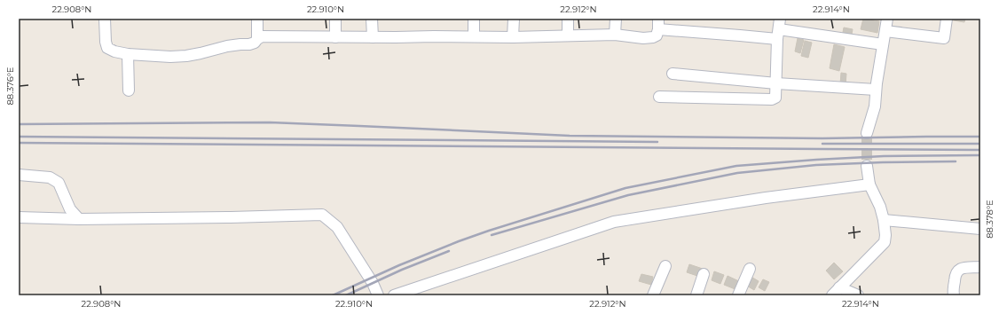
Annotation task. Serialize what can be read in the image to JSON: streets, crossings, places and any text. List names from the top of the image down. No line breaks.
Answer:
{"coordinates":["22.908°N","22.910°N","22.912°N","22.914°N","88.376°E","88.378°E"]}
